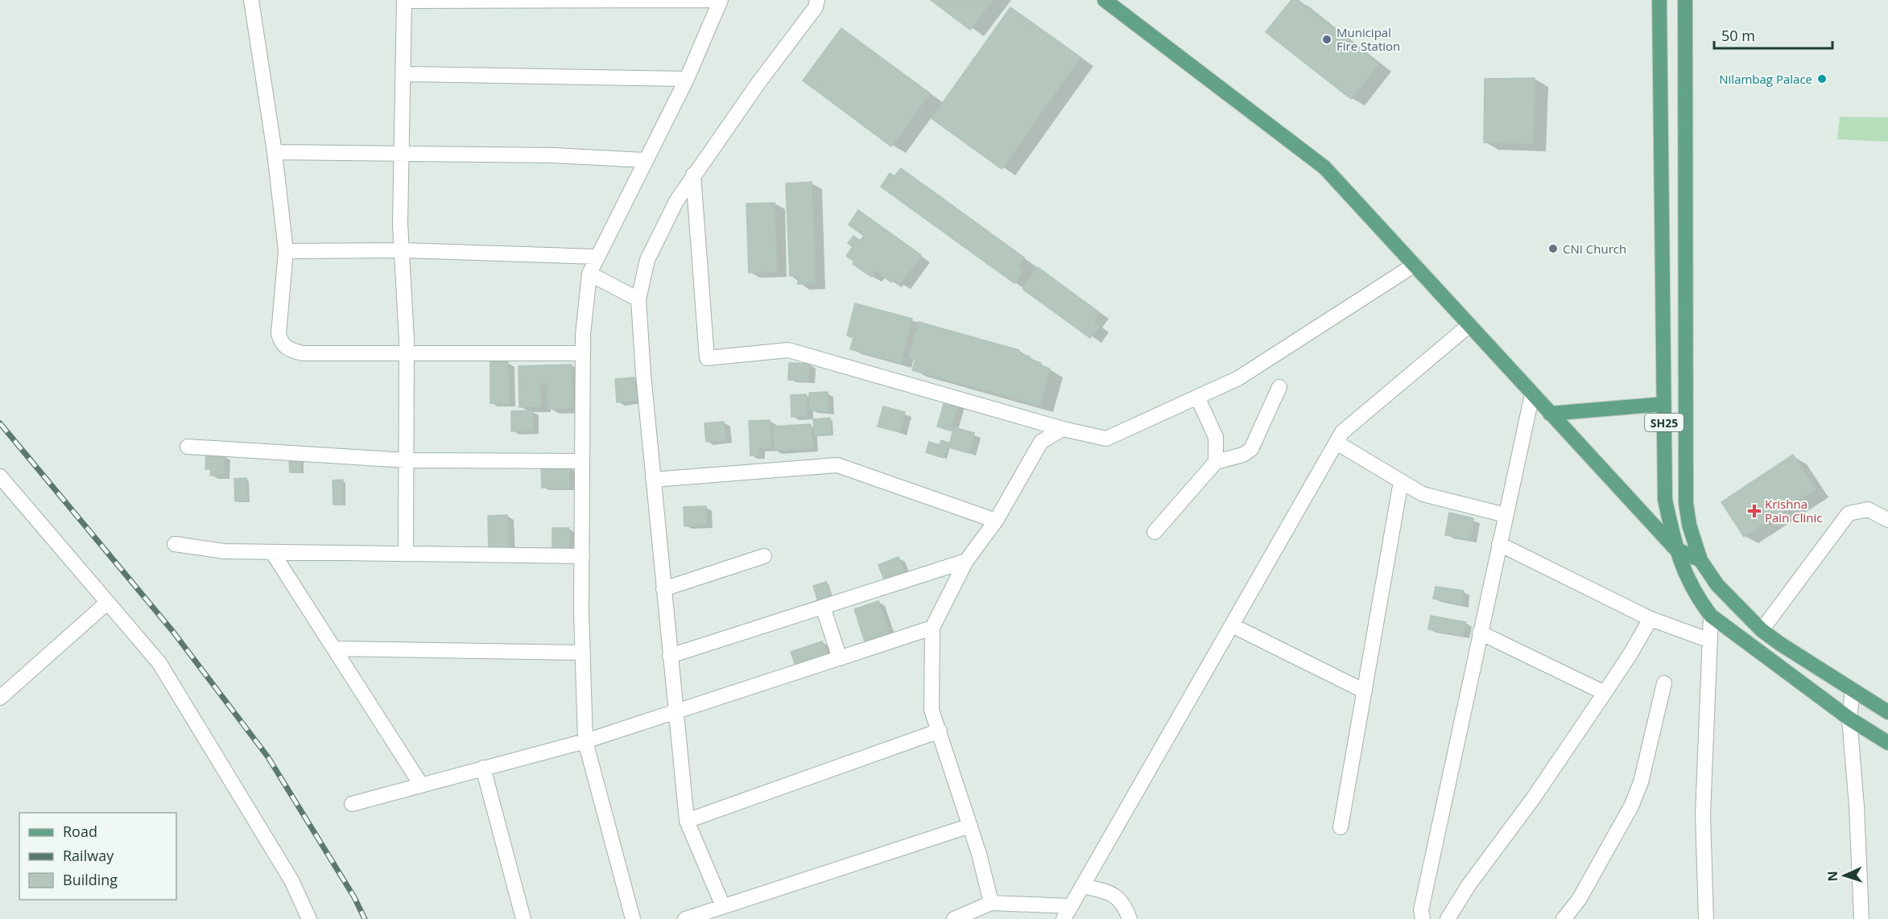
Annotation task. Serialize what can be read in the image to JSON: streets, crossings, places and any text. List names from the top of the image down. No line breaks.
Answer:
{"streets":{"main road":["SH25"]},"places":{"other":["Municipal Fire Station","Nilambag Palace","CNI Church"],"health":["Krishna Pain Clinic"]},"legend":["Road","Railway","Building"],"scale_bar":"50 m","north":"left"}
